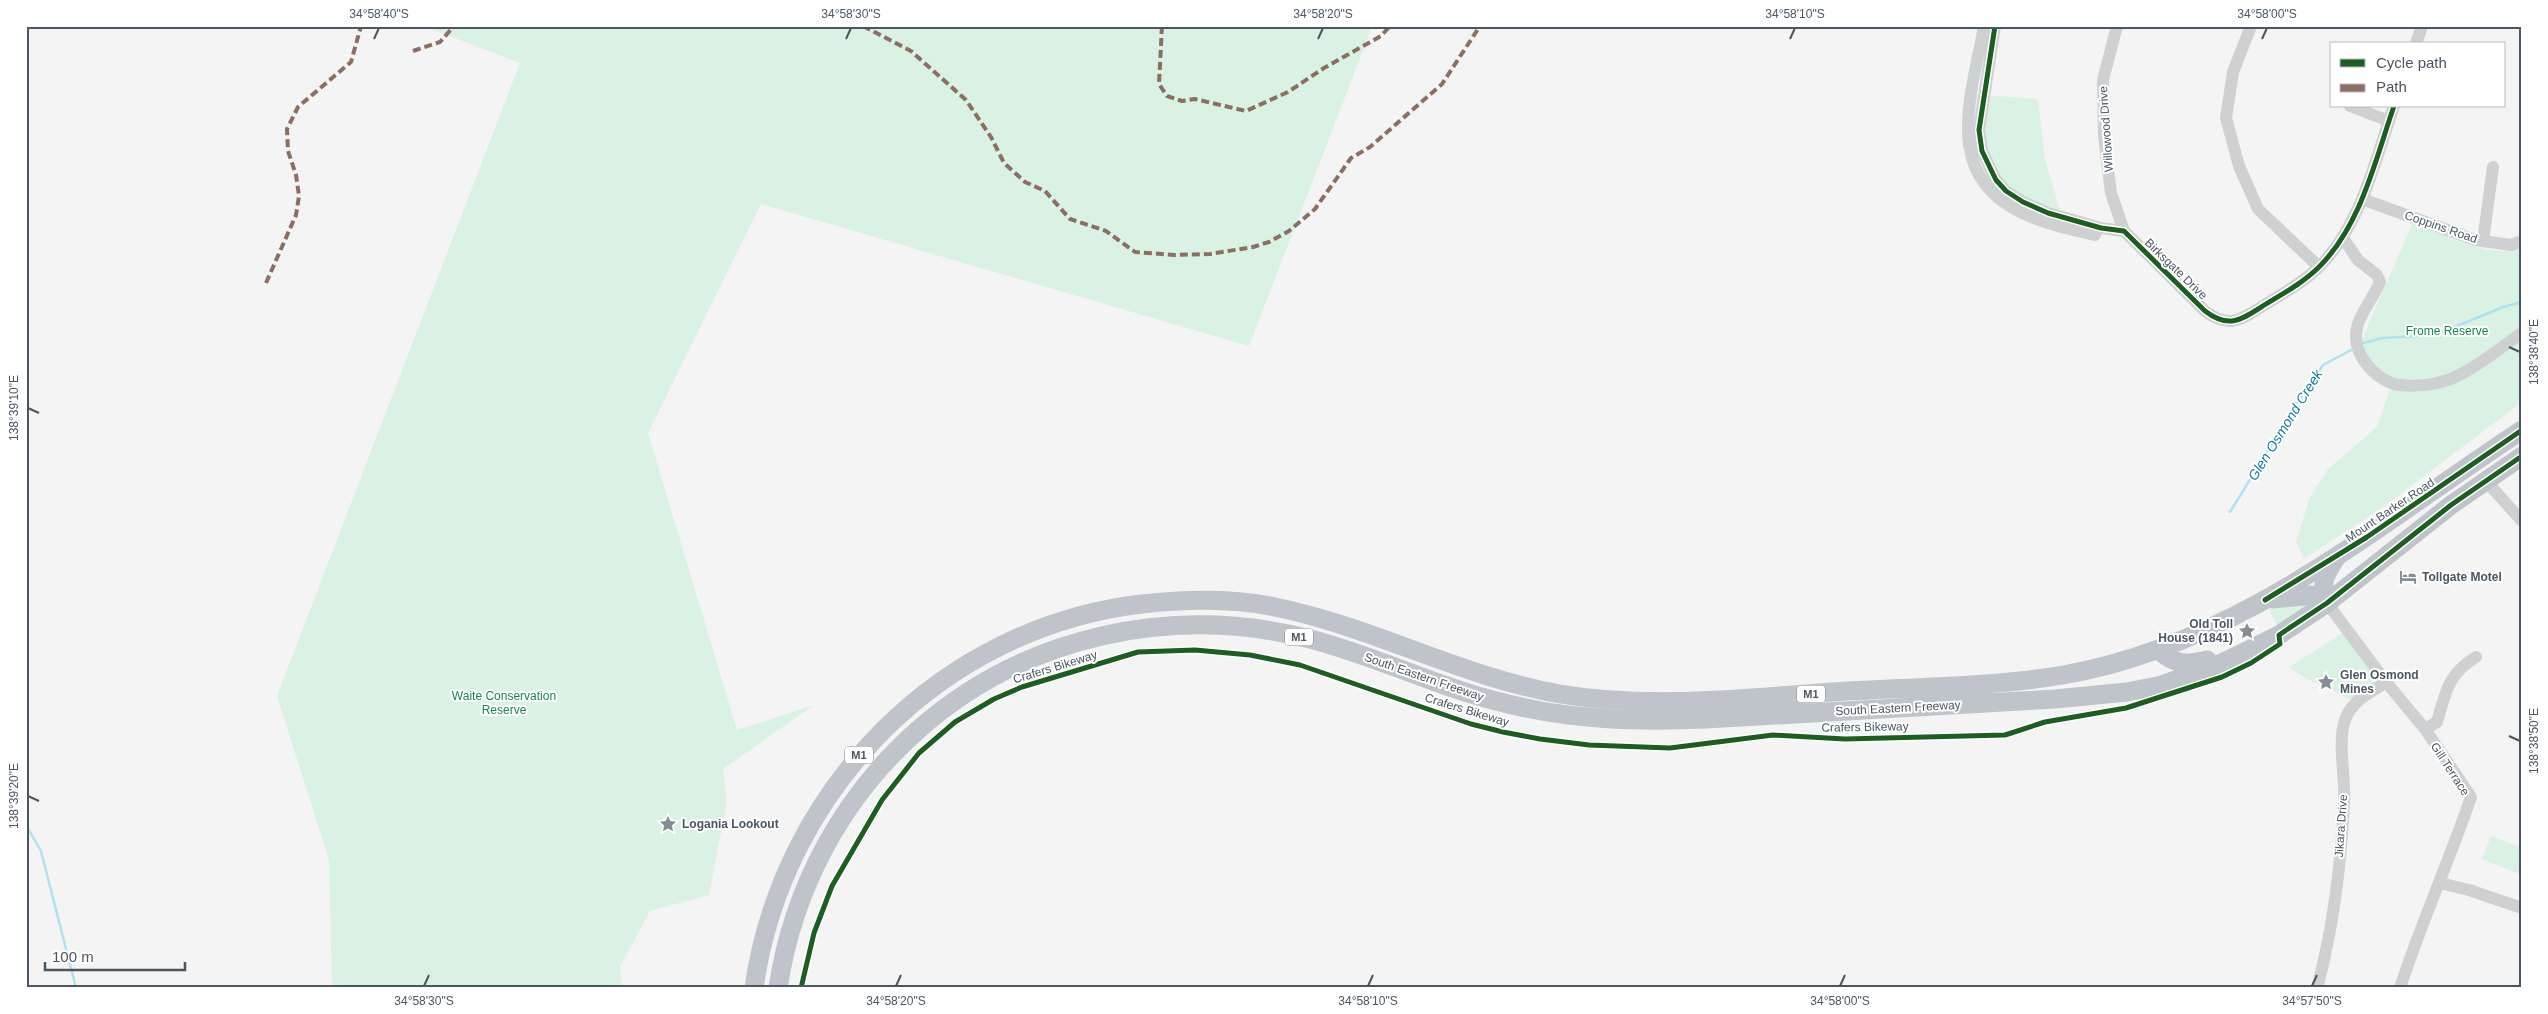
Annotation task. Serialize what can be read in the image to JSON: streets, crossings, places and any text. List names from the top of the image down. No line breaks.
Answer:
{"streets":{"highway":["Mount Barker Road","M1","South Eastern Freeway"],"street":["Willowood Drive","Coppins Road","Birksgate Drive","Gill Terrace","Jikara Drive"],"cycle path":["Crafers Bikeway"]},"crossings":[["Willowood Drive","Birksgate Drive"],["Coppins Road","Birksgate Drive"],["Mount Barker Road","South Eastern Freeway"],["M1","South Eastern Freeway"],["M1","Gill Terrace"],["Gill Terrace","Jikara Drive"]],"water":["Glen Osmond Creek"],"parks":["Frome Reserve","Waite Conservation Reserve"],"places":{"hotel":["Tollgate Motel"],"place":["Old Toll House (1841)","Glen Osmond Mines","Logania Lookout"]},"legend":["Cycle path","Path"],"scale_bar":"100 m","coordinates":["34°58'40\"S","34°58'30\"S","34°58'20\"S","34°58'10\"S","34°58'00\"S","138°38'40\"E","138°39'10\"E","138°38'50\"E","138°39'20\"E","34°57'50\"S"]}
